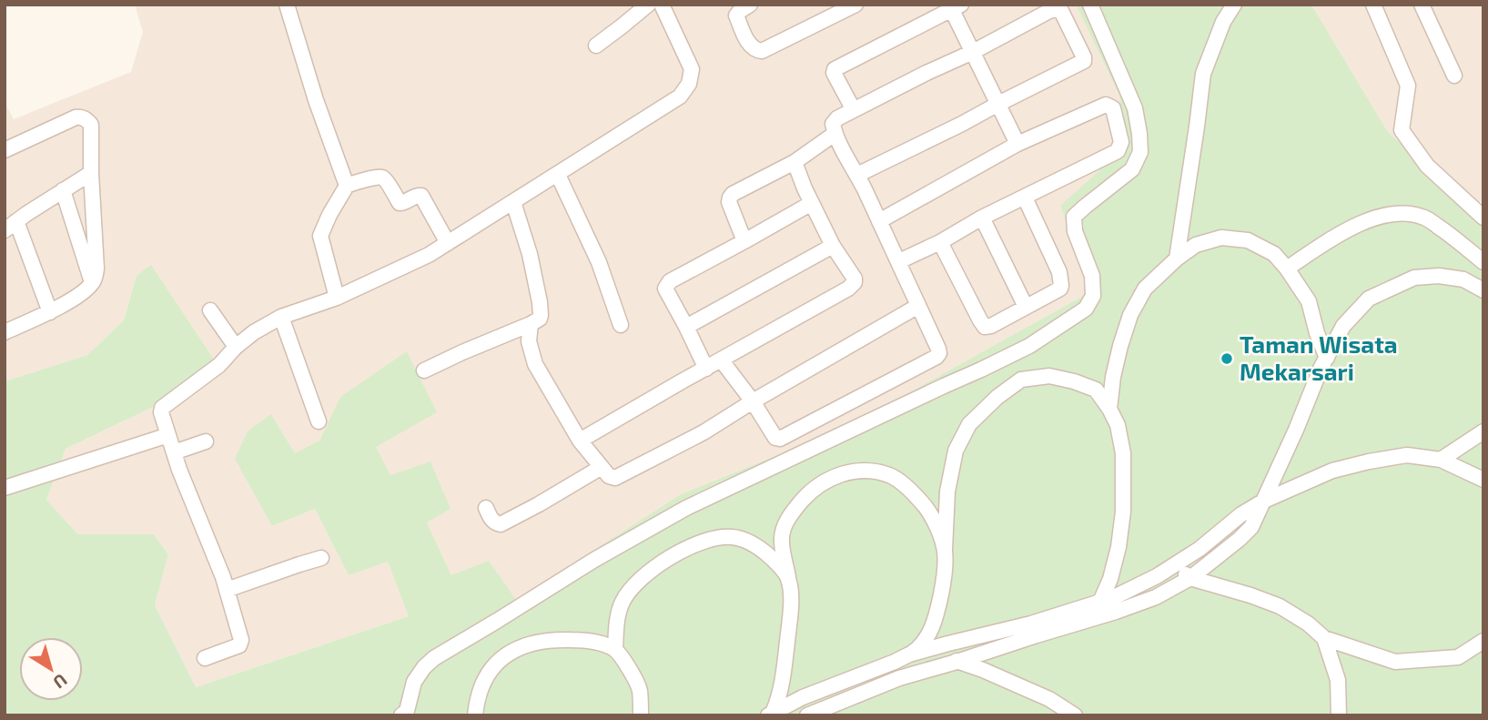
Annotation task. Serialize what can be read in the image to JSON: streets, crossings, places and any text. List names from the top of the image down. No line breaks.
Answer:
{"places":["Taman Wisata Mekarsari"],"north":"bottom right"}
